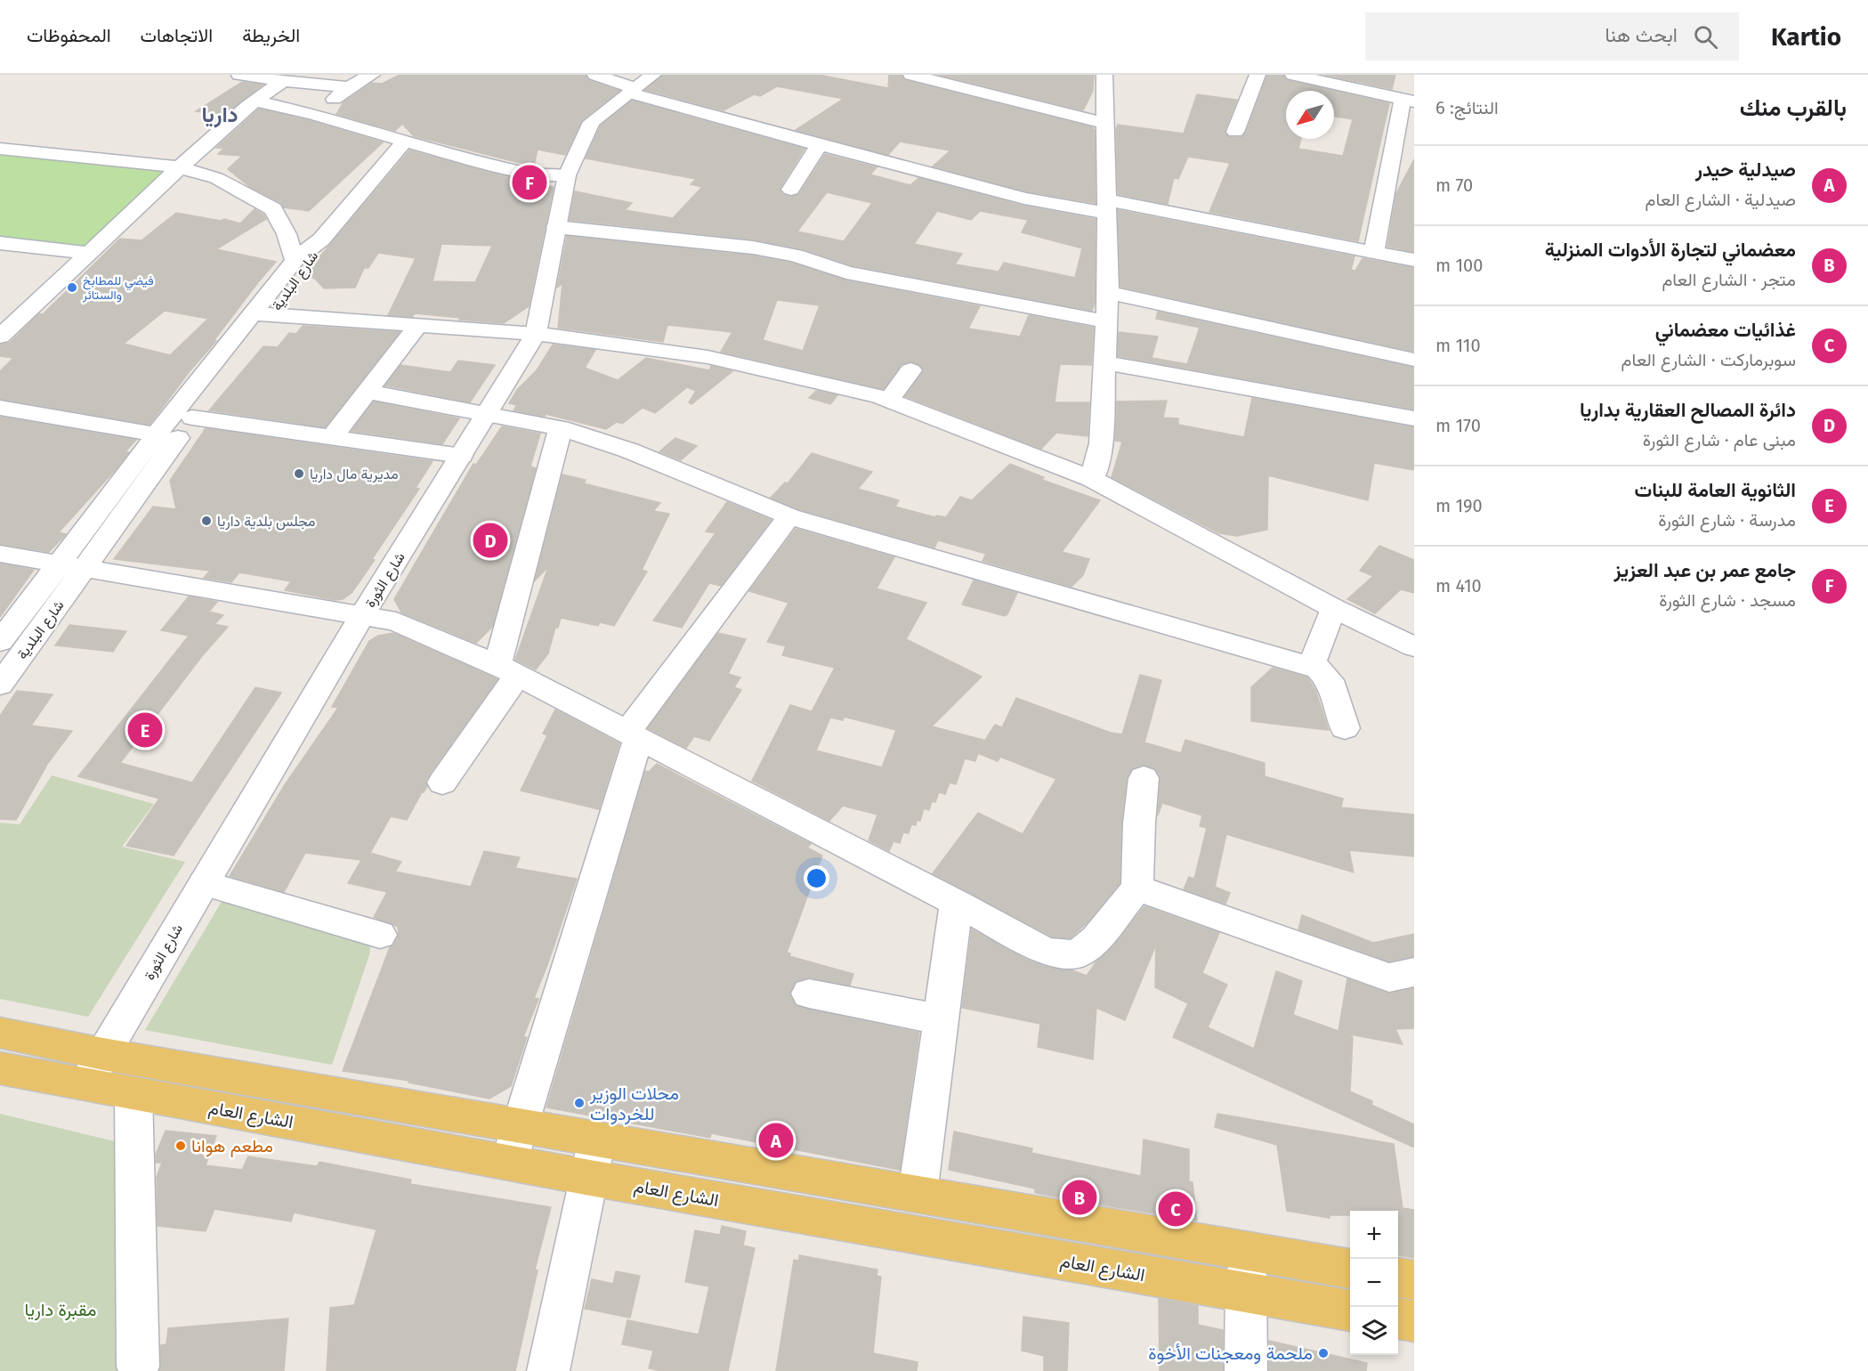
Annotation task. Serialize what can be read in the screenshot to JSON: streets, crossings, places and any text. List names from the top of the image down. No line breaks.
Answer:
{"streets":{"main road":["الشارع العام"],"street":["شارع البلدية","شارع الثورة"]},"crossings":[["شارع الثورة","الشارع العام"]],"districts":["داريا"],"parks":["مقبرة داريا"],"places":["فيضي للمطابخ والستائر","مديرية مال داريا","مجلس بلدية داريا","محلات الوزير للخردوات","مطعم هوانا","ملحمة ومعجنات الأخوة"],"north":"bottom left","page":{"header":"Kartio","search":"ابحث هنا","nav":["الخريطة","الاتجاهات","المحفوظات"],"heading":["بالقرب منك","النتائج: 6"],"list":[{"mark":"A","name":"صيدلية حيدر","note":"صيدلية · الشارع العام","value":"70 m"},{"mark":"B","name":"معضماني لتجارة الأدوات المنزلية","note":"متجر · الشارع العام","value":"100 m"},{"mark":"C","name":"غذائيات معضماني","note":"سوبرماركت · الشارع العام","value":"110 m"},{"mark":"D","name":"دائرة المصالح العقارية بداريا","note":"مبنى عام · شارع الثورة","value":"170 m"},{"mark":"E","name":"الثانوية العامة للبنات","note":"مدرسة · شارع الثورة","value":"190 m"},{"mark":"F","name":"جامع عمر بن عبد العزيز","note":"مسجد · شارع الثورة","value":"410 m"}],"pins":["F","D","E","A","B","C"],"map_buttons":["+","−"]}}
